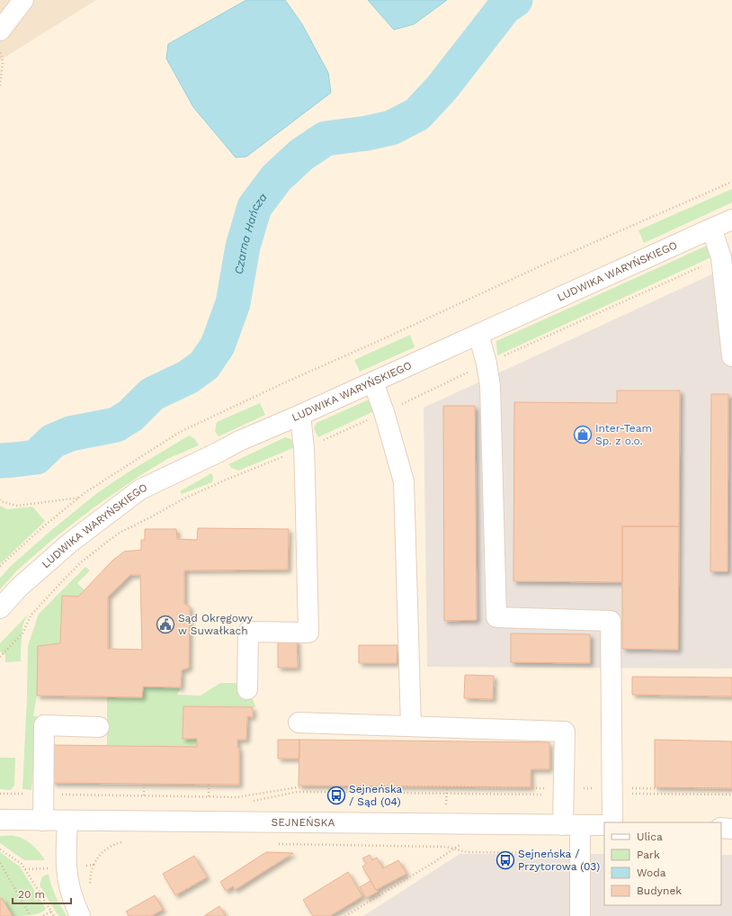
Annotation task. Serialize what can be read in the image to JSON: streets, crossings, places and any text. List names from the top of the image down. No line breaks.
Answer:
{"streets":{"street":["LUDWIKA WARYŃSKIEGO","SEJNEŃSKA"]},"water":["Czarna Hańcza"],"places":{"shop":["Inter-Team Sp. z o.o."],"public building":["Sąd Okręgowy w Suwałkach"],"bus stop":["Sejneńska / Sąd (04)","Sejneńska / Przytorowa (03)"]},"legend":["Ulica","Park","Woda","Budynek"],"scale_bar":"20 m"}
